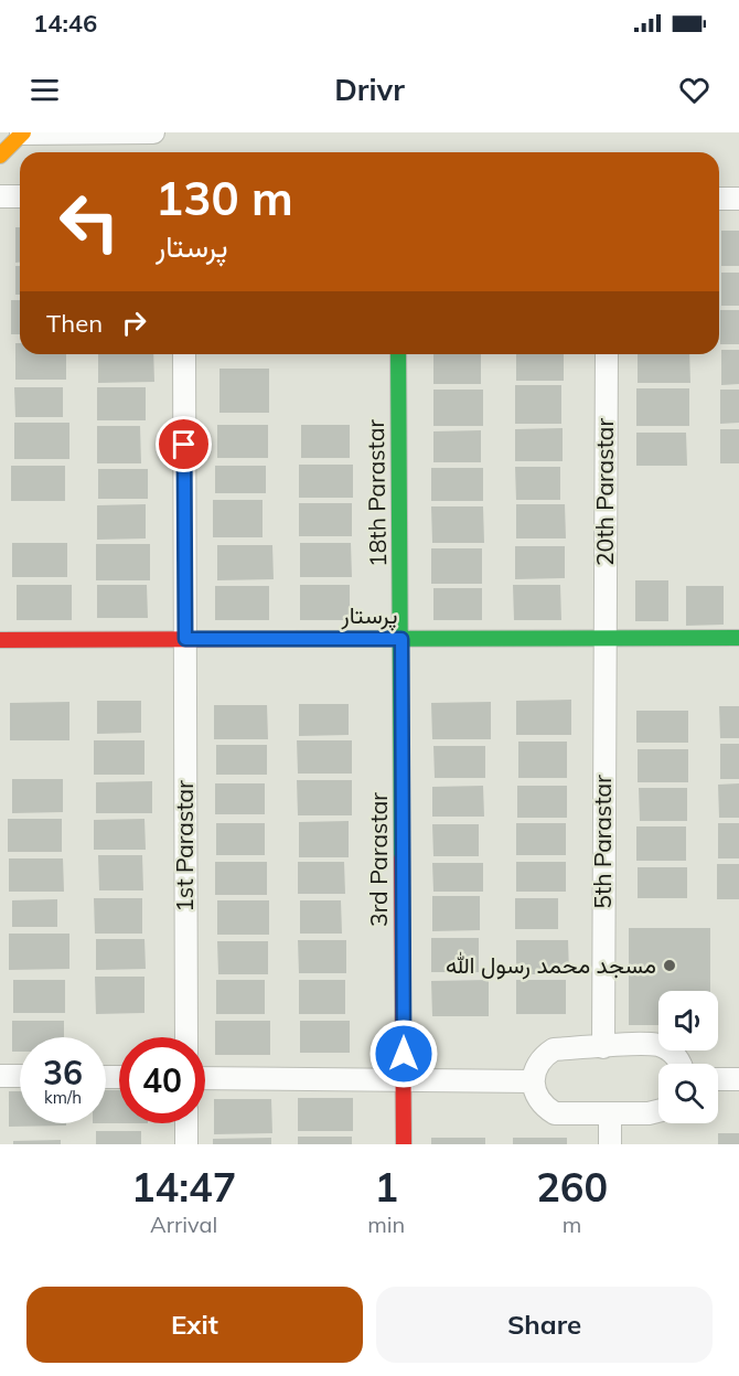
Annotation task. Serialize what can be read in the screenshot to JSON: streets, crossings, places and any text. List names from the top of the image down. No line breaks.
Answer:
{"streets":{"street":["20th Parastar","18th Parastar","پرستار","5th Parastar","1st Parastar","3rd Parastar"]},"crossings":[["20th Parastar","پرستار"],["20th Parastar","5th Parastar"],["18th Parastar","پرستار"],["18th Parastar","3rd Parastar"],["پرستار","5th Parastar"],["پرستار","1st Parastar"],["پرستار","3rd Parastar"]],"places":["مسجد محمد رسول الله"],"page":{"status":"14:46","header":"Drivr","turn":["130 m","پرستار"],"then":"Then","speed":"36 km/h","limit":"40","eta":["14:47","Arrival","1","min","260","m"],"buttons":["Exit","Share"]}}
